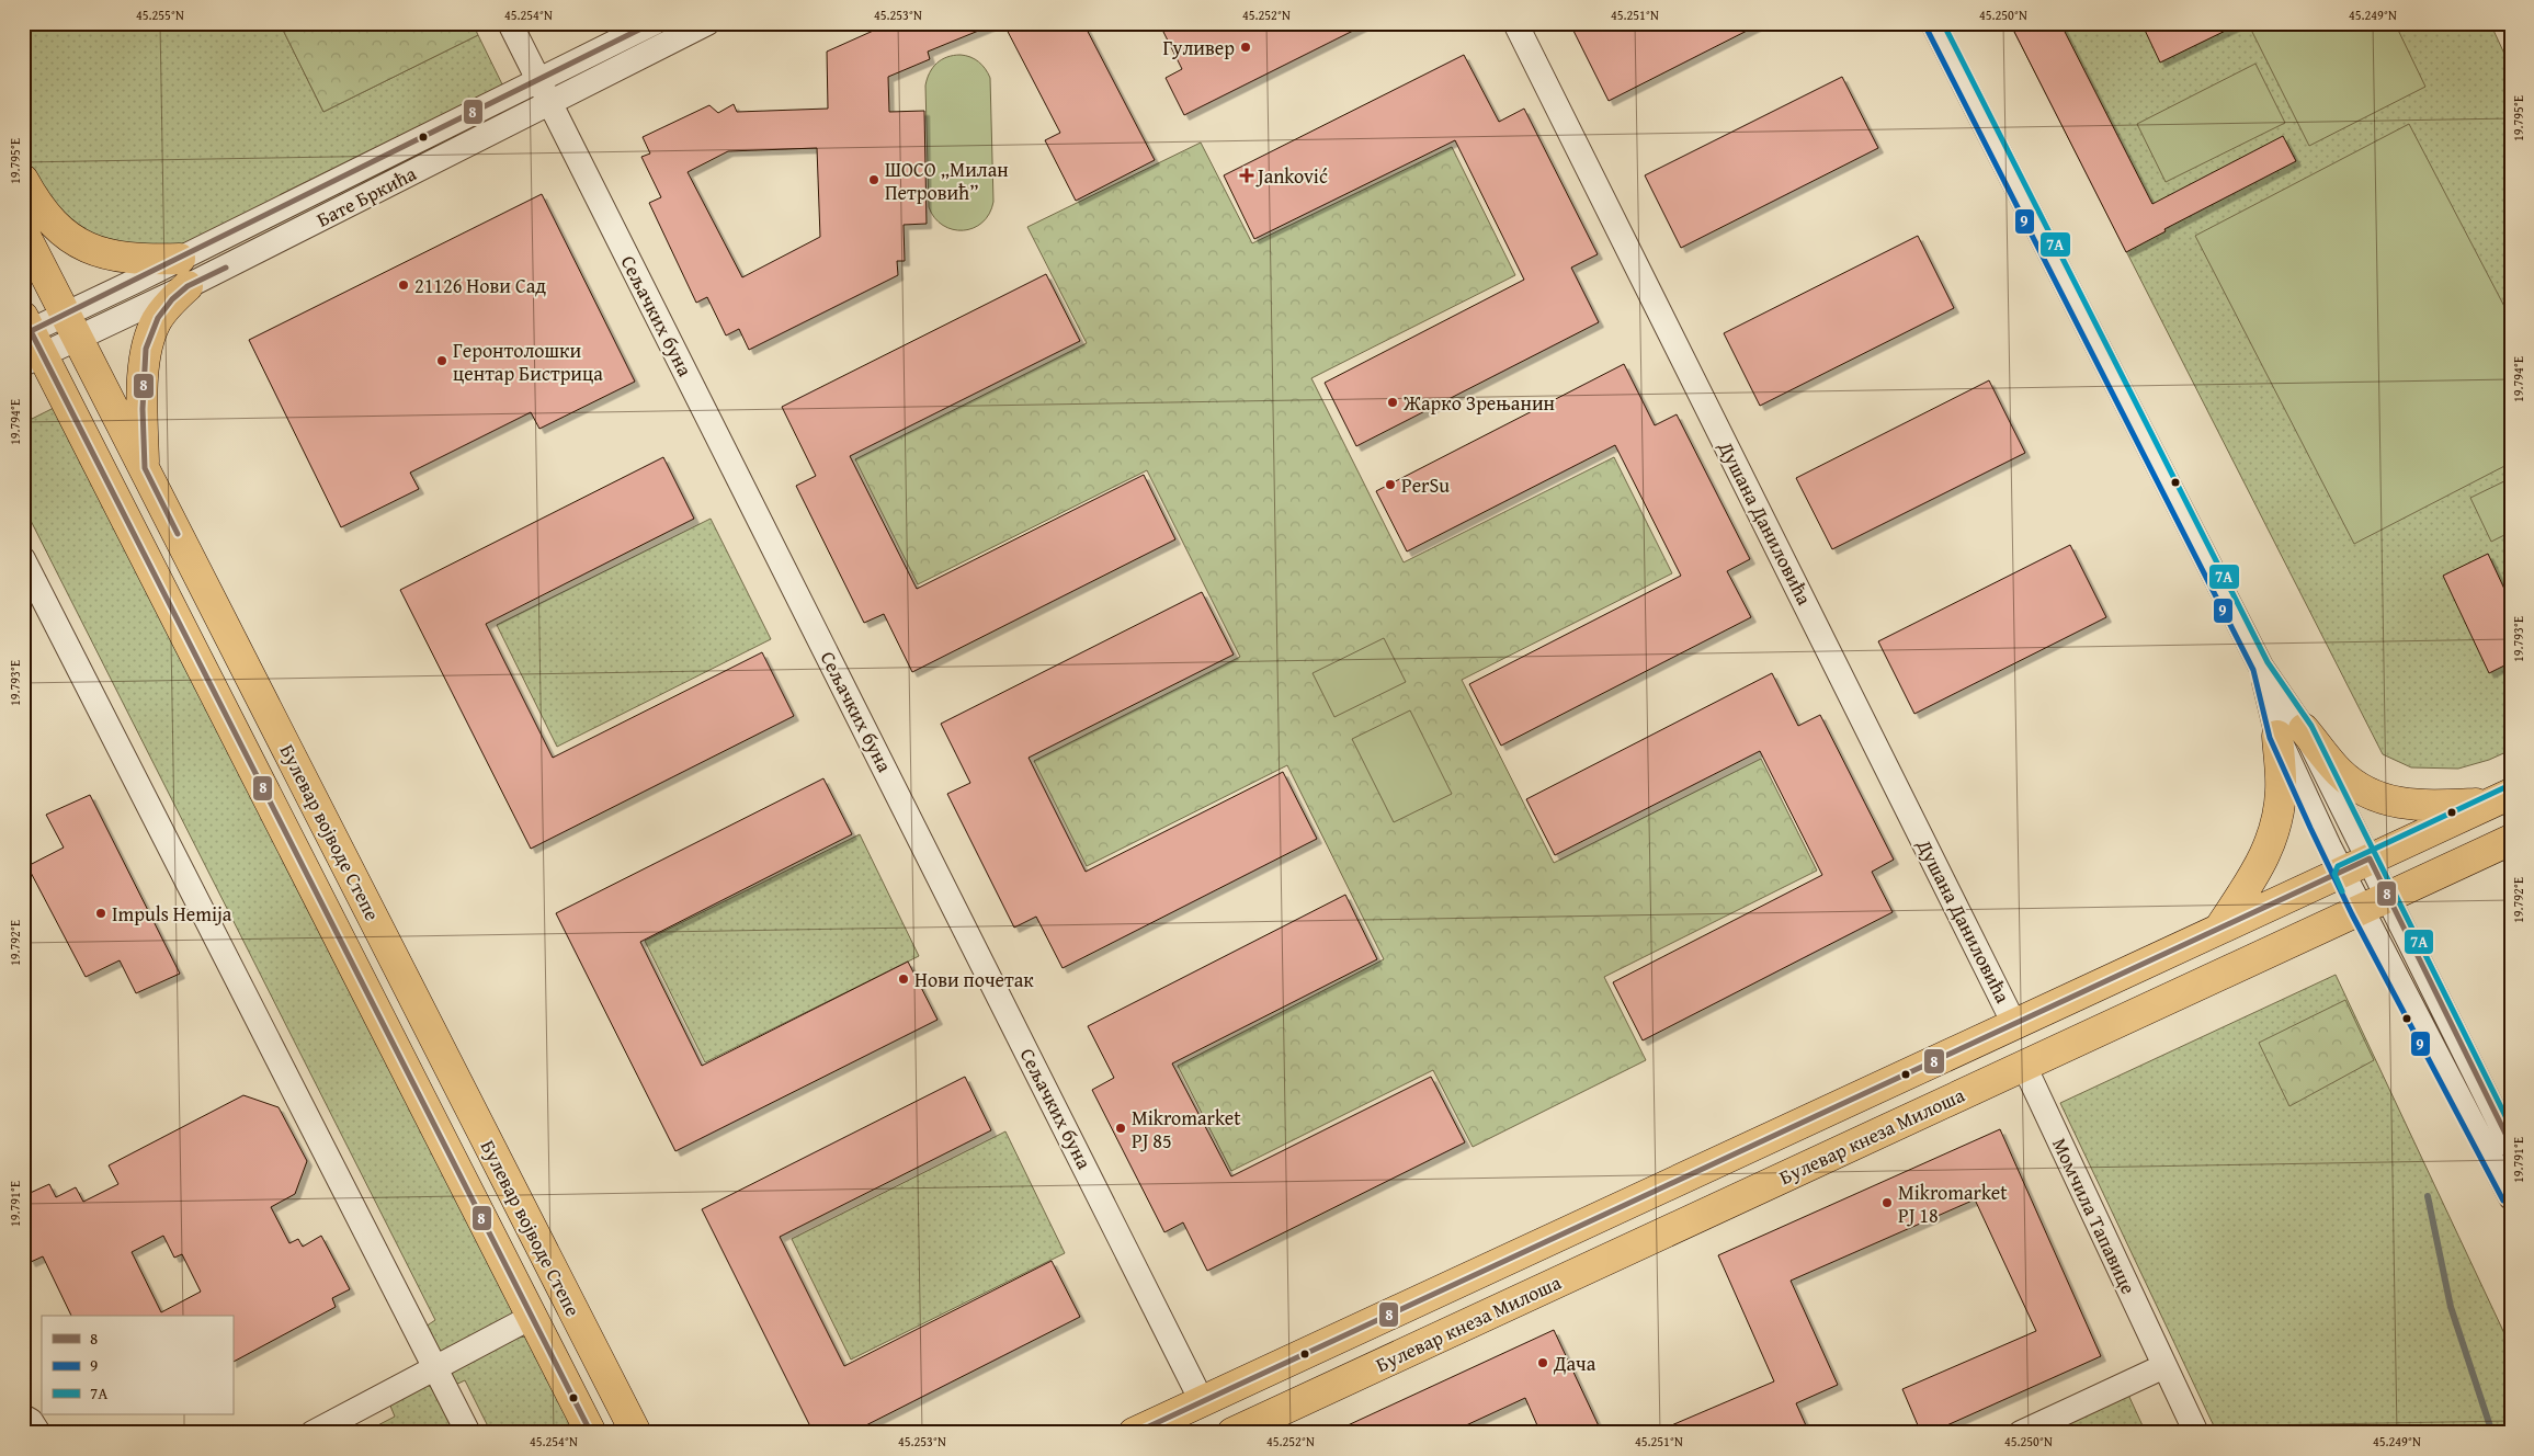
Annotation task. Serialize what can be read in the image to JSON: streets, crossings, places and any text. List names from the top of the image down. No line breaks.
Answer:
{"streets":{"main road":["Булевар војводе Степе","Булевар кнеза Милоша"],"street":["Бате Бркића","Сељачких буна","Душана Даниловића","Момчила Тапавице"]},"crossings":[["Бате Бркића","Сељачких буна"],["Бате Бркића","Булевар војводе Степе"],["Булевар кнеза Милоша","Момчила Тапавице"]],"places":{"other":["Гуливер","ШОСО „Милан Петровић”","21126 Нови Сад","Геронтолошки центар Бистрица","Жарко Зрењанин","PerSu","Impuls Hemija","Нови почетак","Mikromarket PJ 85","Mikromarket PJ 18","Дача"],"health":["Janković"]},"lines":["transit line 8","transit line 7A","transit line 9"],"legend":["8","9","7A"],"coordinates":["45.255°N","45.254°N","45.253°N","45.252°N","45.251°N","45.250°N","45.249°N","19.795°E","19.794°E","19.793°E","19.792°E","19.791°E"]}
